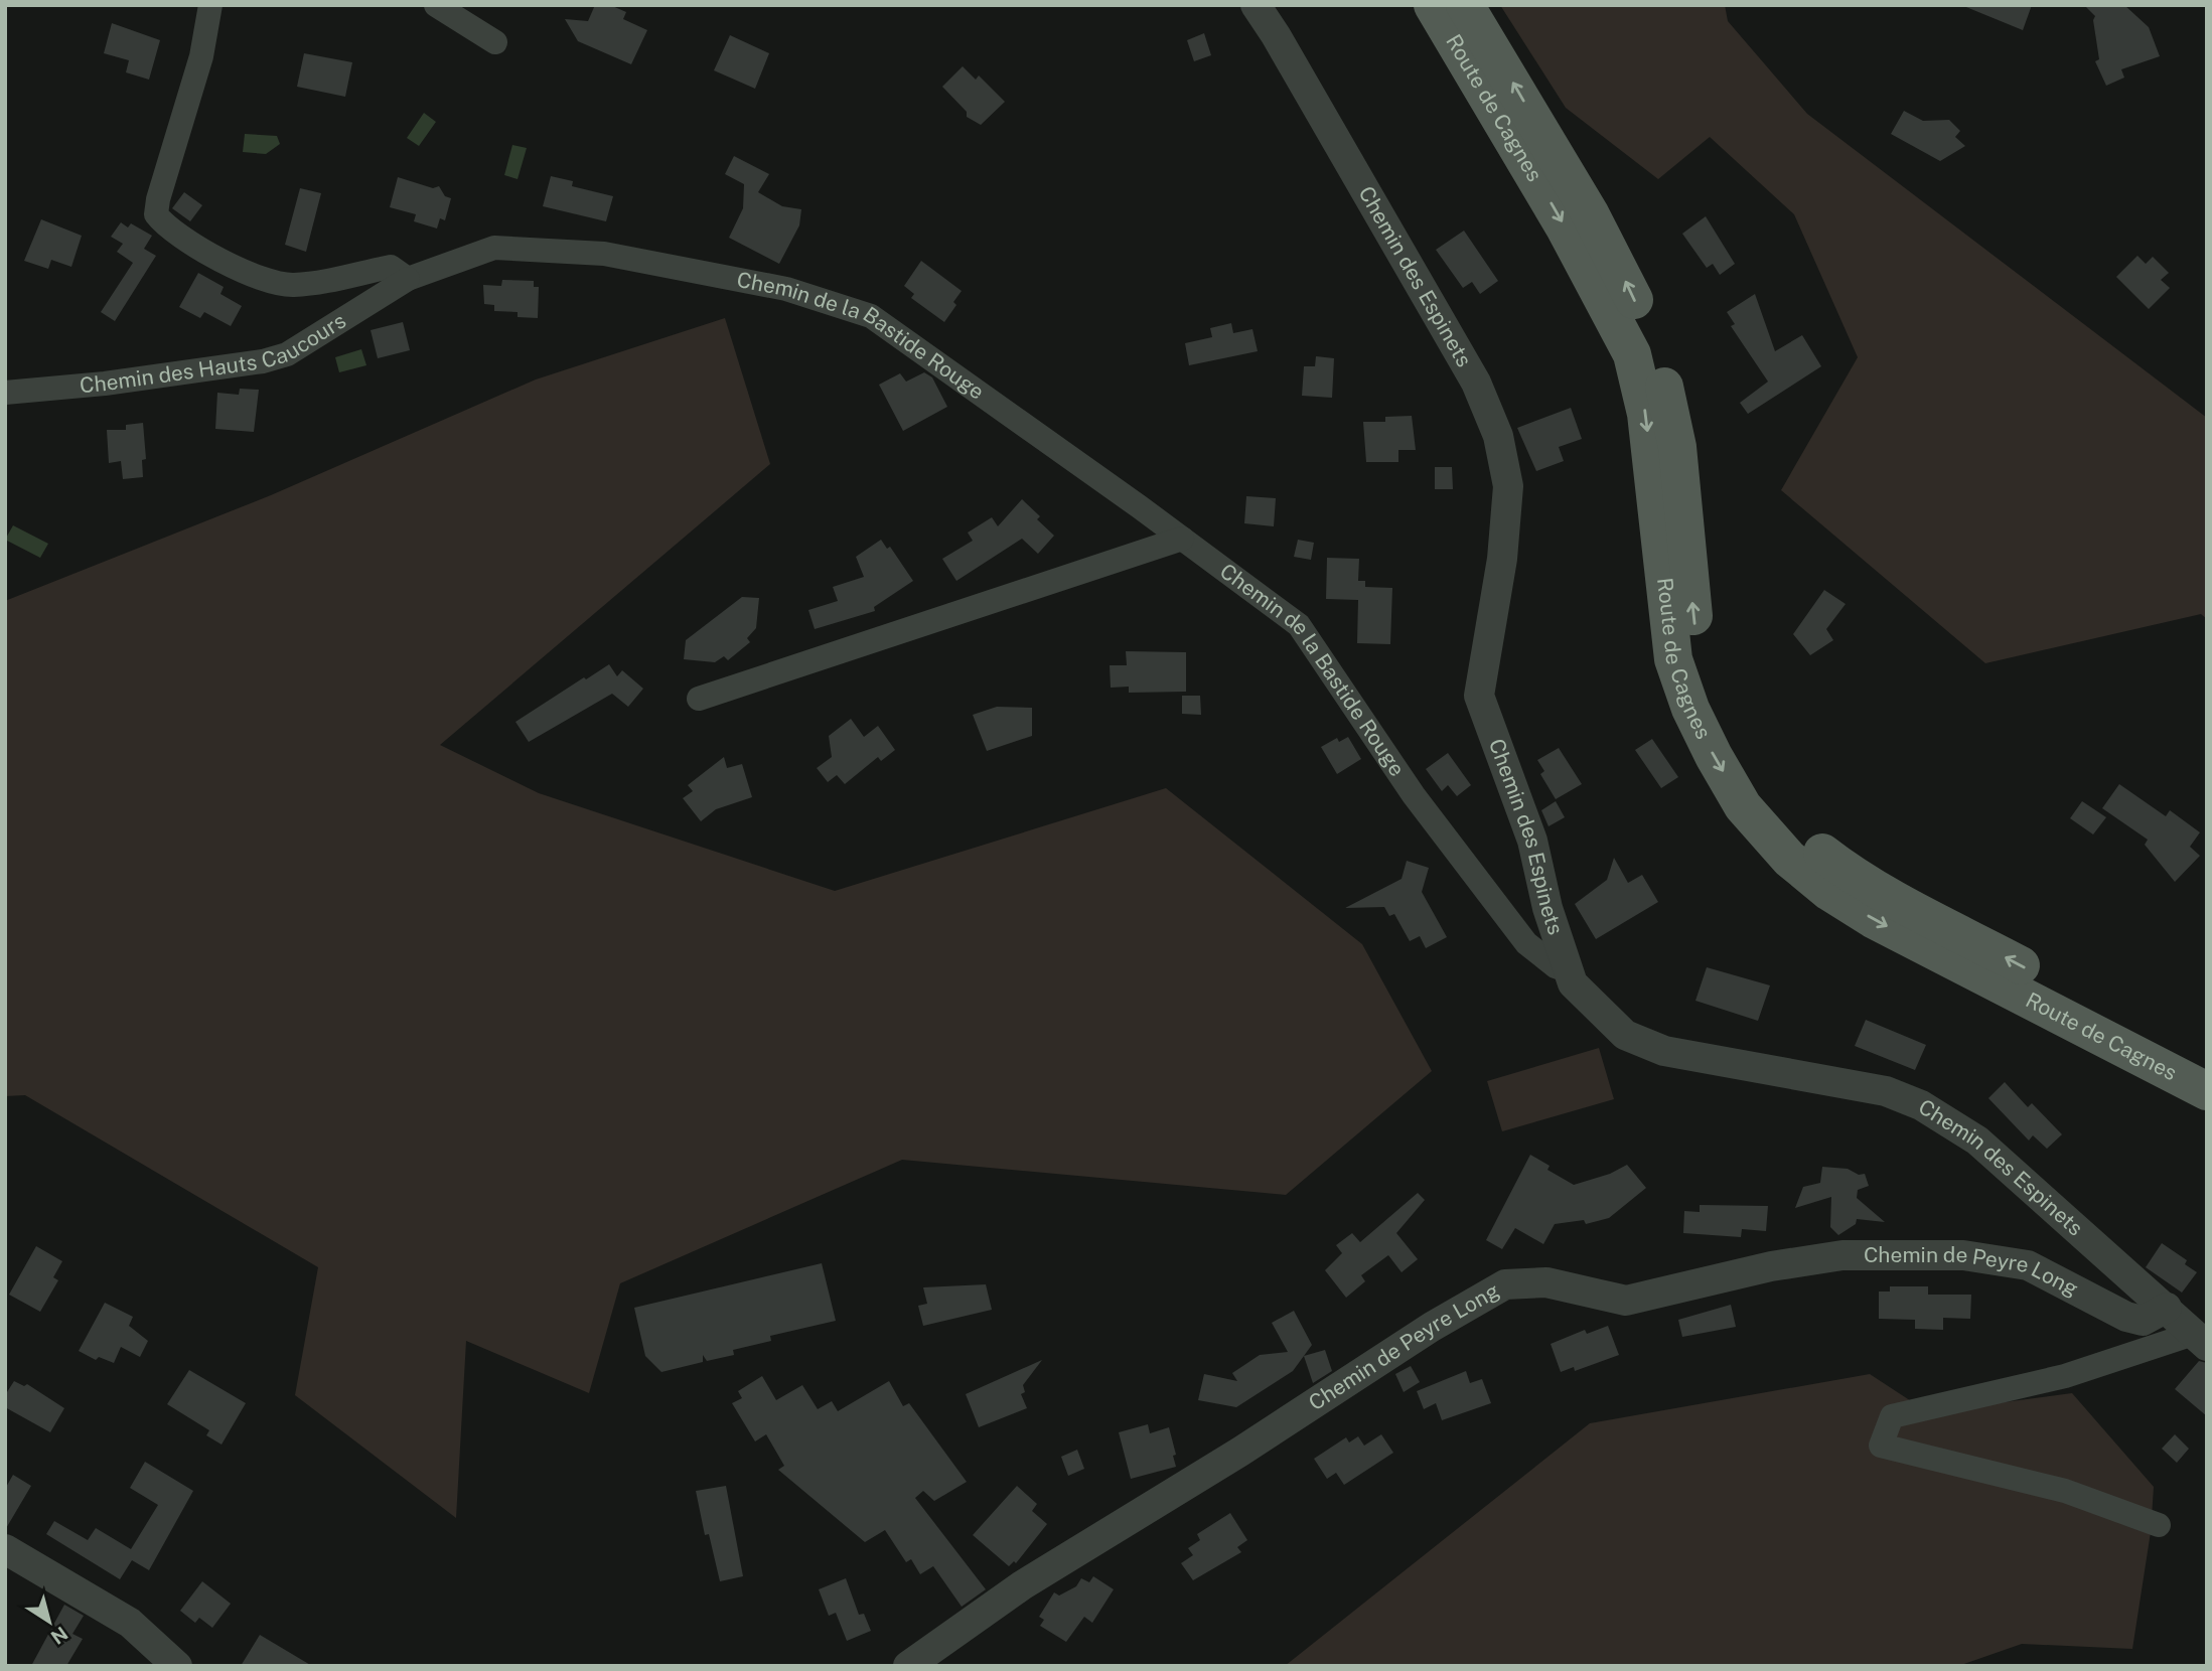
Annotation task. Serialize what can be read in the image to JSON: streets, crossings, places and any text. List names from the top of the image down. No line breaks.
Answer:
{"streets":{"main road":["Route de Cagnes"],"street":["Chemin des Espinets","Chemin de la Bastide Rouge","Chemin des Hauts Caucours","Chemin de Peyre Long"]},"crossings":[["Chemin des Espinets","Chemin de la Bastide Rouge"],["Chemin des Espinets","Chemin de Peyre Long"],["Chemin de la Bastide Rouge","Chemin des Hauts Caucours"]],"north":"bottom right"}
